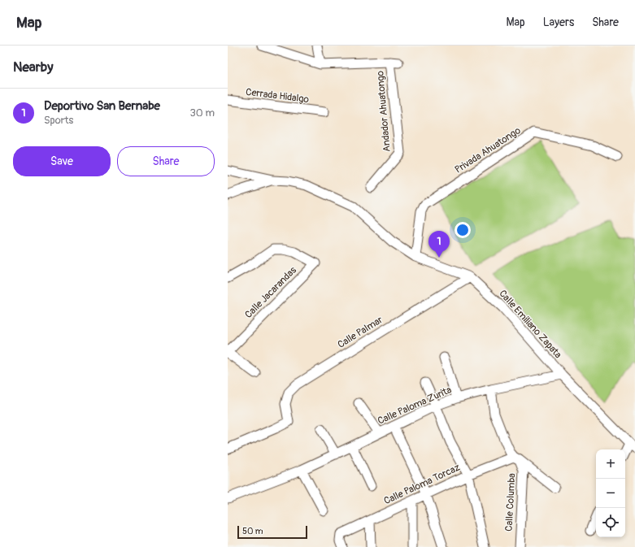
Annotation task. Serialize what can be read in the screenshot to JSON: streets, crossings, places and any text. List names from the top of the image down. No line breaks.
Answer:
{"streets":{"street":["Cerrada Hidalgo","Andador Ahuatongo","Privada Ahuatongo","Calle Jacarandas","Calle Emiliano Zapata","Calle Palmar","Calle Paloma Zurita","Calle Paloma Torcaz","Calle Columba"]},"crossings":[["Privada Ahuatongo","Calle Emiliano Zapata"],["Calle Emiliano Zapata","Calle Palmar"],["Calle Emiliano Zapata","Calle Paloma Zurita"],["Calle Paloma Zurita","Calle Columba"],["Calle Paloma Torcaz","Calle Columba"]],"scale_bar":"50 m","page":{"header":"Map","nav":["Map","Layers","Share"],"heading":"Nearby","list":[{"mark":"1","name":"Deportivo San Bernabe","note":"Sports","value":"30 m"}],"buttons":["Save","Share"],"pins":"1","map_buttons":["+","−"],"scale":"50 m"}}
